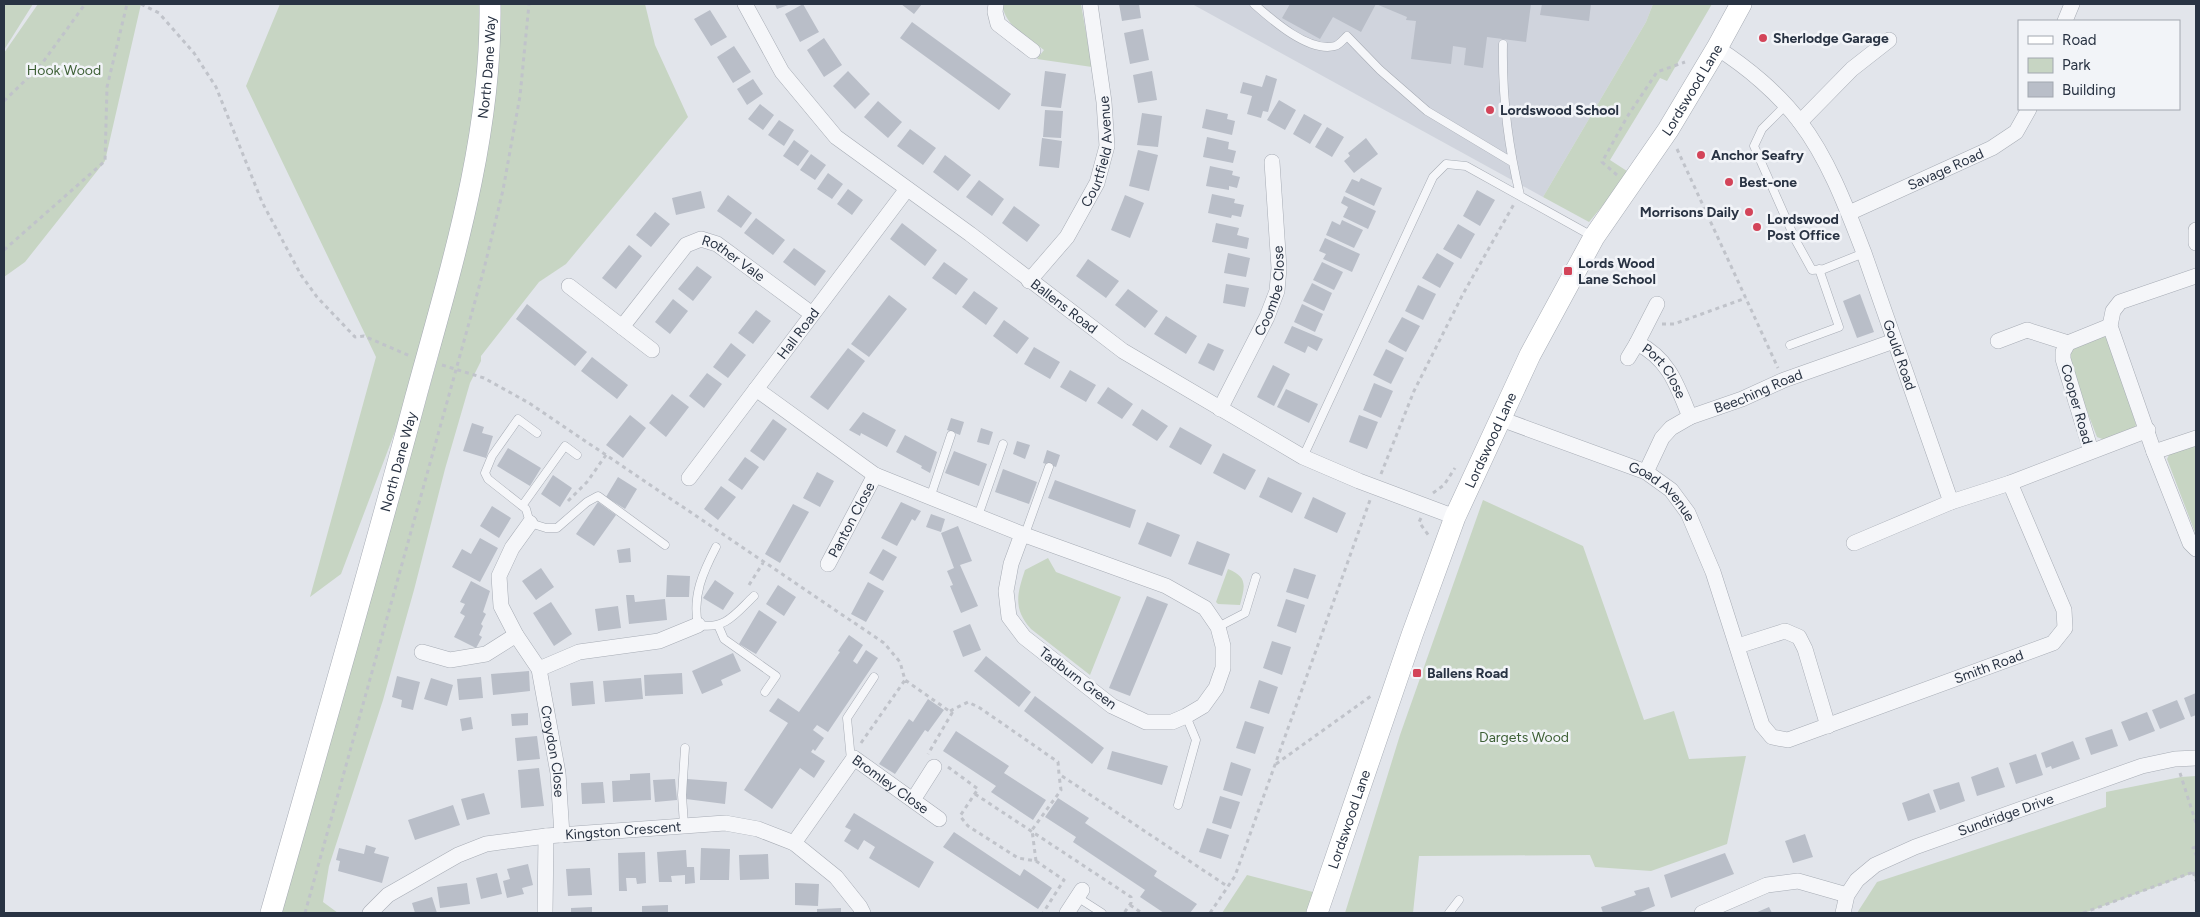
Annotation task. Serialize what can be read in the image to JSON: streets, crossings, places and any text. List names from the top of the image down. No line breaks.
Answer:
{"streets":{"street":["North Dane Way","Lordswood Lane","Courtfield Avenue","Savage Road","Rother Vale","Coombe Close","Ballens Road","Hall Road","Gould Road","Port Close","Beeching Road","Cooper Road","Goad Avenue","Panton Close","Smith Road","Tadburn Green","Croydon Close","Bromley Close","Sundridge Drive","Kingston Crescent"]},"crossings":[["Lordswood Lane","Ballens Road"],["Lordswood Lane","Gould Road"],["Lordswood Lane","Goad Avenue"],["Courtfield Avenue","Ballens Road"],["Savage Road","Gould Road"],["Rother Vale","Hall Road"],["Coombe Close","Ballens Road"],["Ballens Road","Hall Road"],["Hall Road","Tadburn Green"],["Gould Road","Beeching Road"],["Port Close","Beeching Road"],["Beeching Road","Goad Avenue"],["Goad Avenue","Smith Road"],["Panton Close","Tadburn Green"],["Croydon Close","Kingston Crescent"],["Bromley Close","Kingston Crescent"]],"parks":["Hook Wood","Dargets Wood"],"places":{"other":["Sherlodge Garage","Lordswood School","Anchor Seafry","Best-one","Morrisons Daily","Lordswood Post Office"],"transit":["Lords Wood Lane School","Ballens Road"]},"legend":["Road","Park","Building"]}
